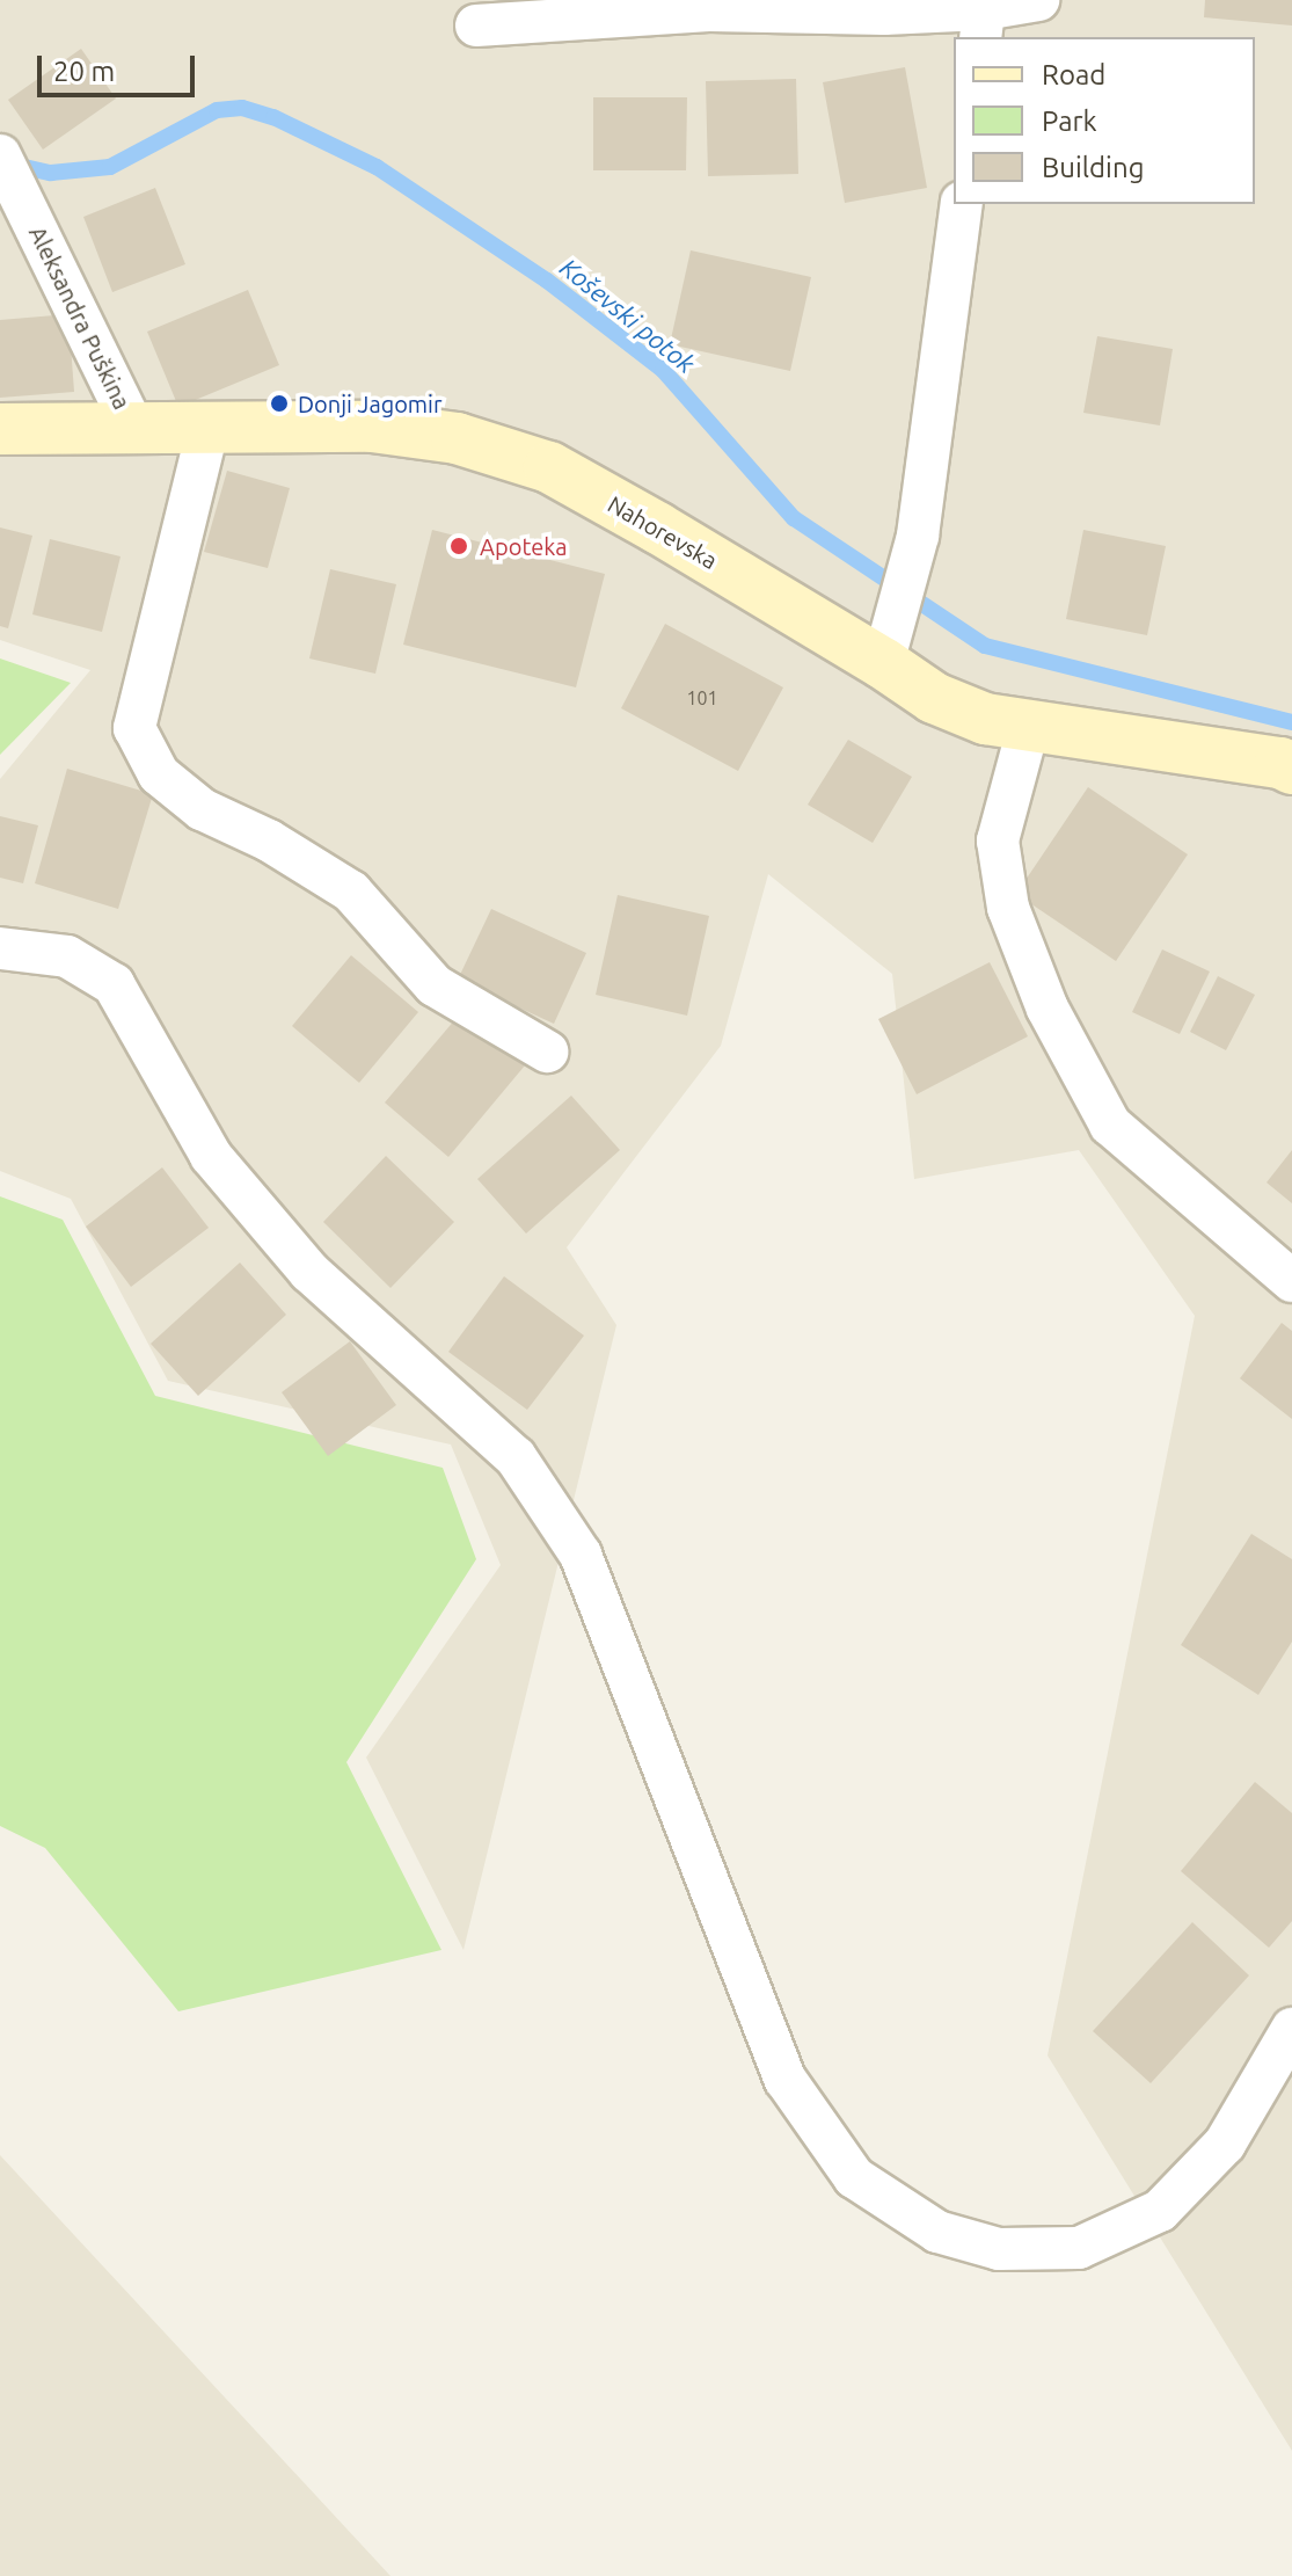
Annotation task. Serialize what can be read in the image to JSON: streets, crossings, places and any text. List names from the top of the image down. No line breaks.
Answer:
{"streets":{"street":["Aleksandra Puškina","Nahorevska"]},"crossings":[["Aleksandra Puškina","Nahorevska"]],"water":["Koševski potok"],"places":["Donji Jagomir","Apoteka"],"house_numbers":["101"],"legend":["Road","Park","Building"],"scale_bar":"20 m"}
